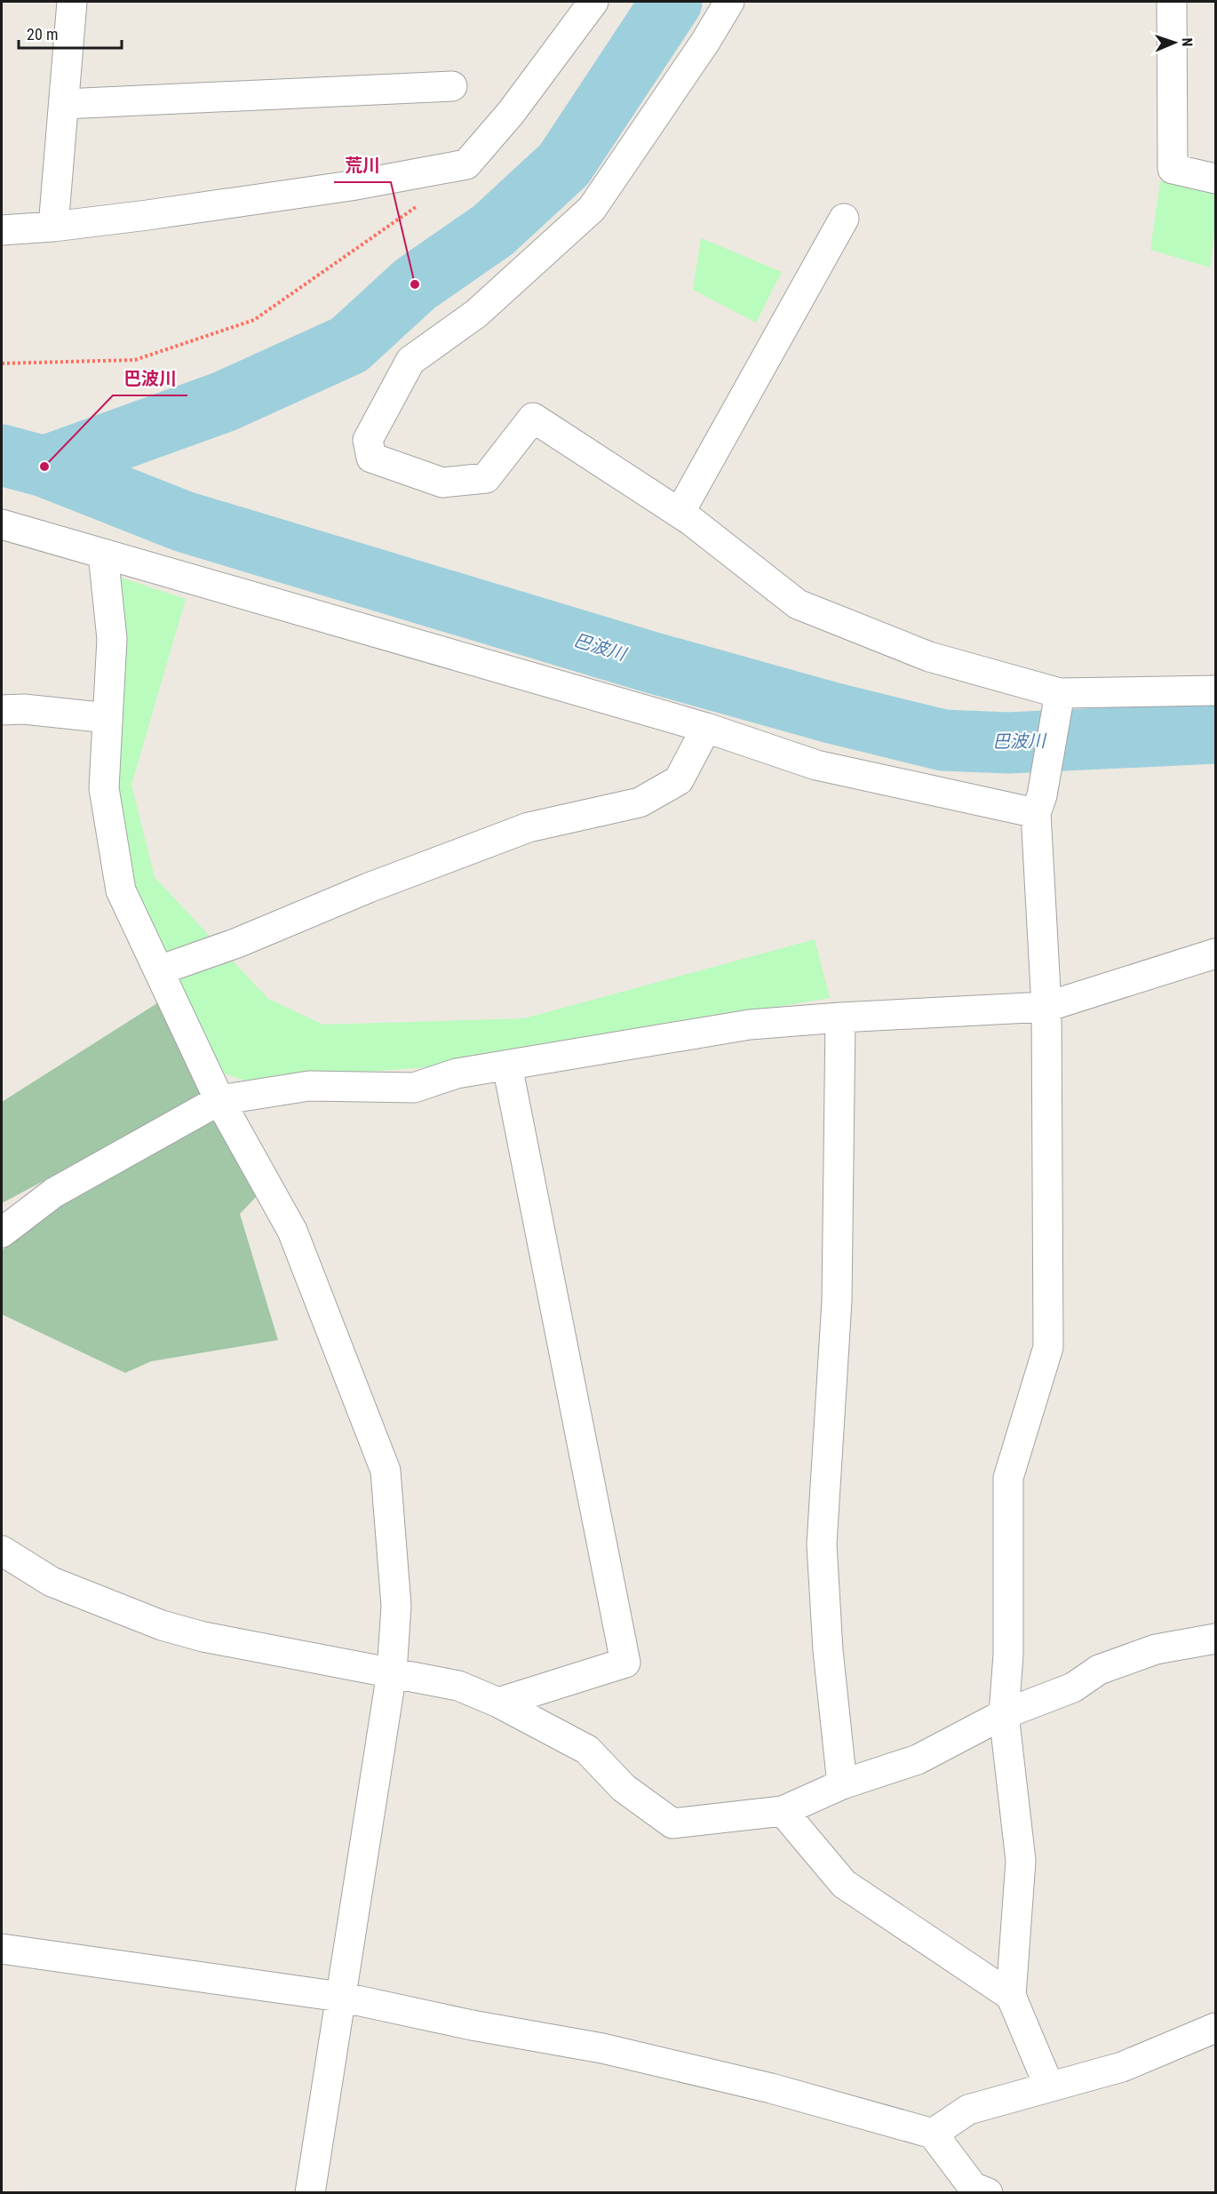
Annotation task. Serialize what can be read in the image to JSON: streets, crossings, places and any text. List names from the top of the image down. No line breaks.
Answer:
{"water":["巴波川"],"places":["荒川","巴波川"],"scale_bar":"20 m","north":"right"}
